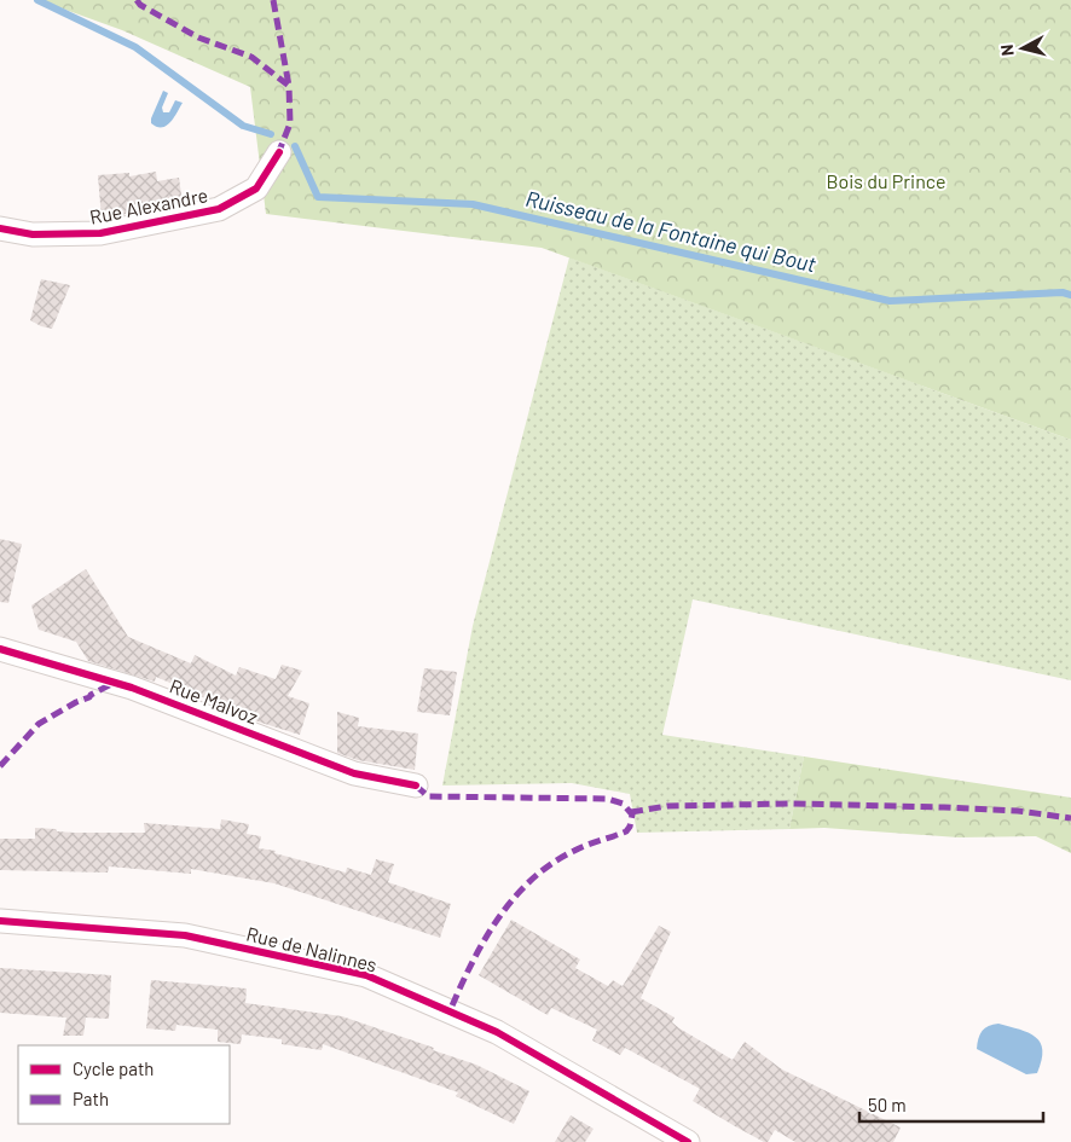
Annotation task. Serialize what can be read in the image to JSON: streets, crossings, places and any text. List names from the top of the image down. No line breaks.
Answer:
{"streets":{"street":["Rue Alexandre","Rue Malvoz","Rue de Nalinnes"]},"water":["Ruisseau de la Fontaine qui Bout"],"parks":["Bois du Prince"],"legend":["Cycle path","Path"],"scale_bar":"50 m","north":"left"}
